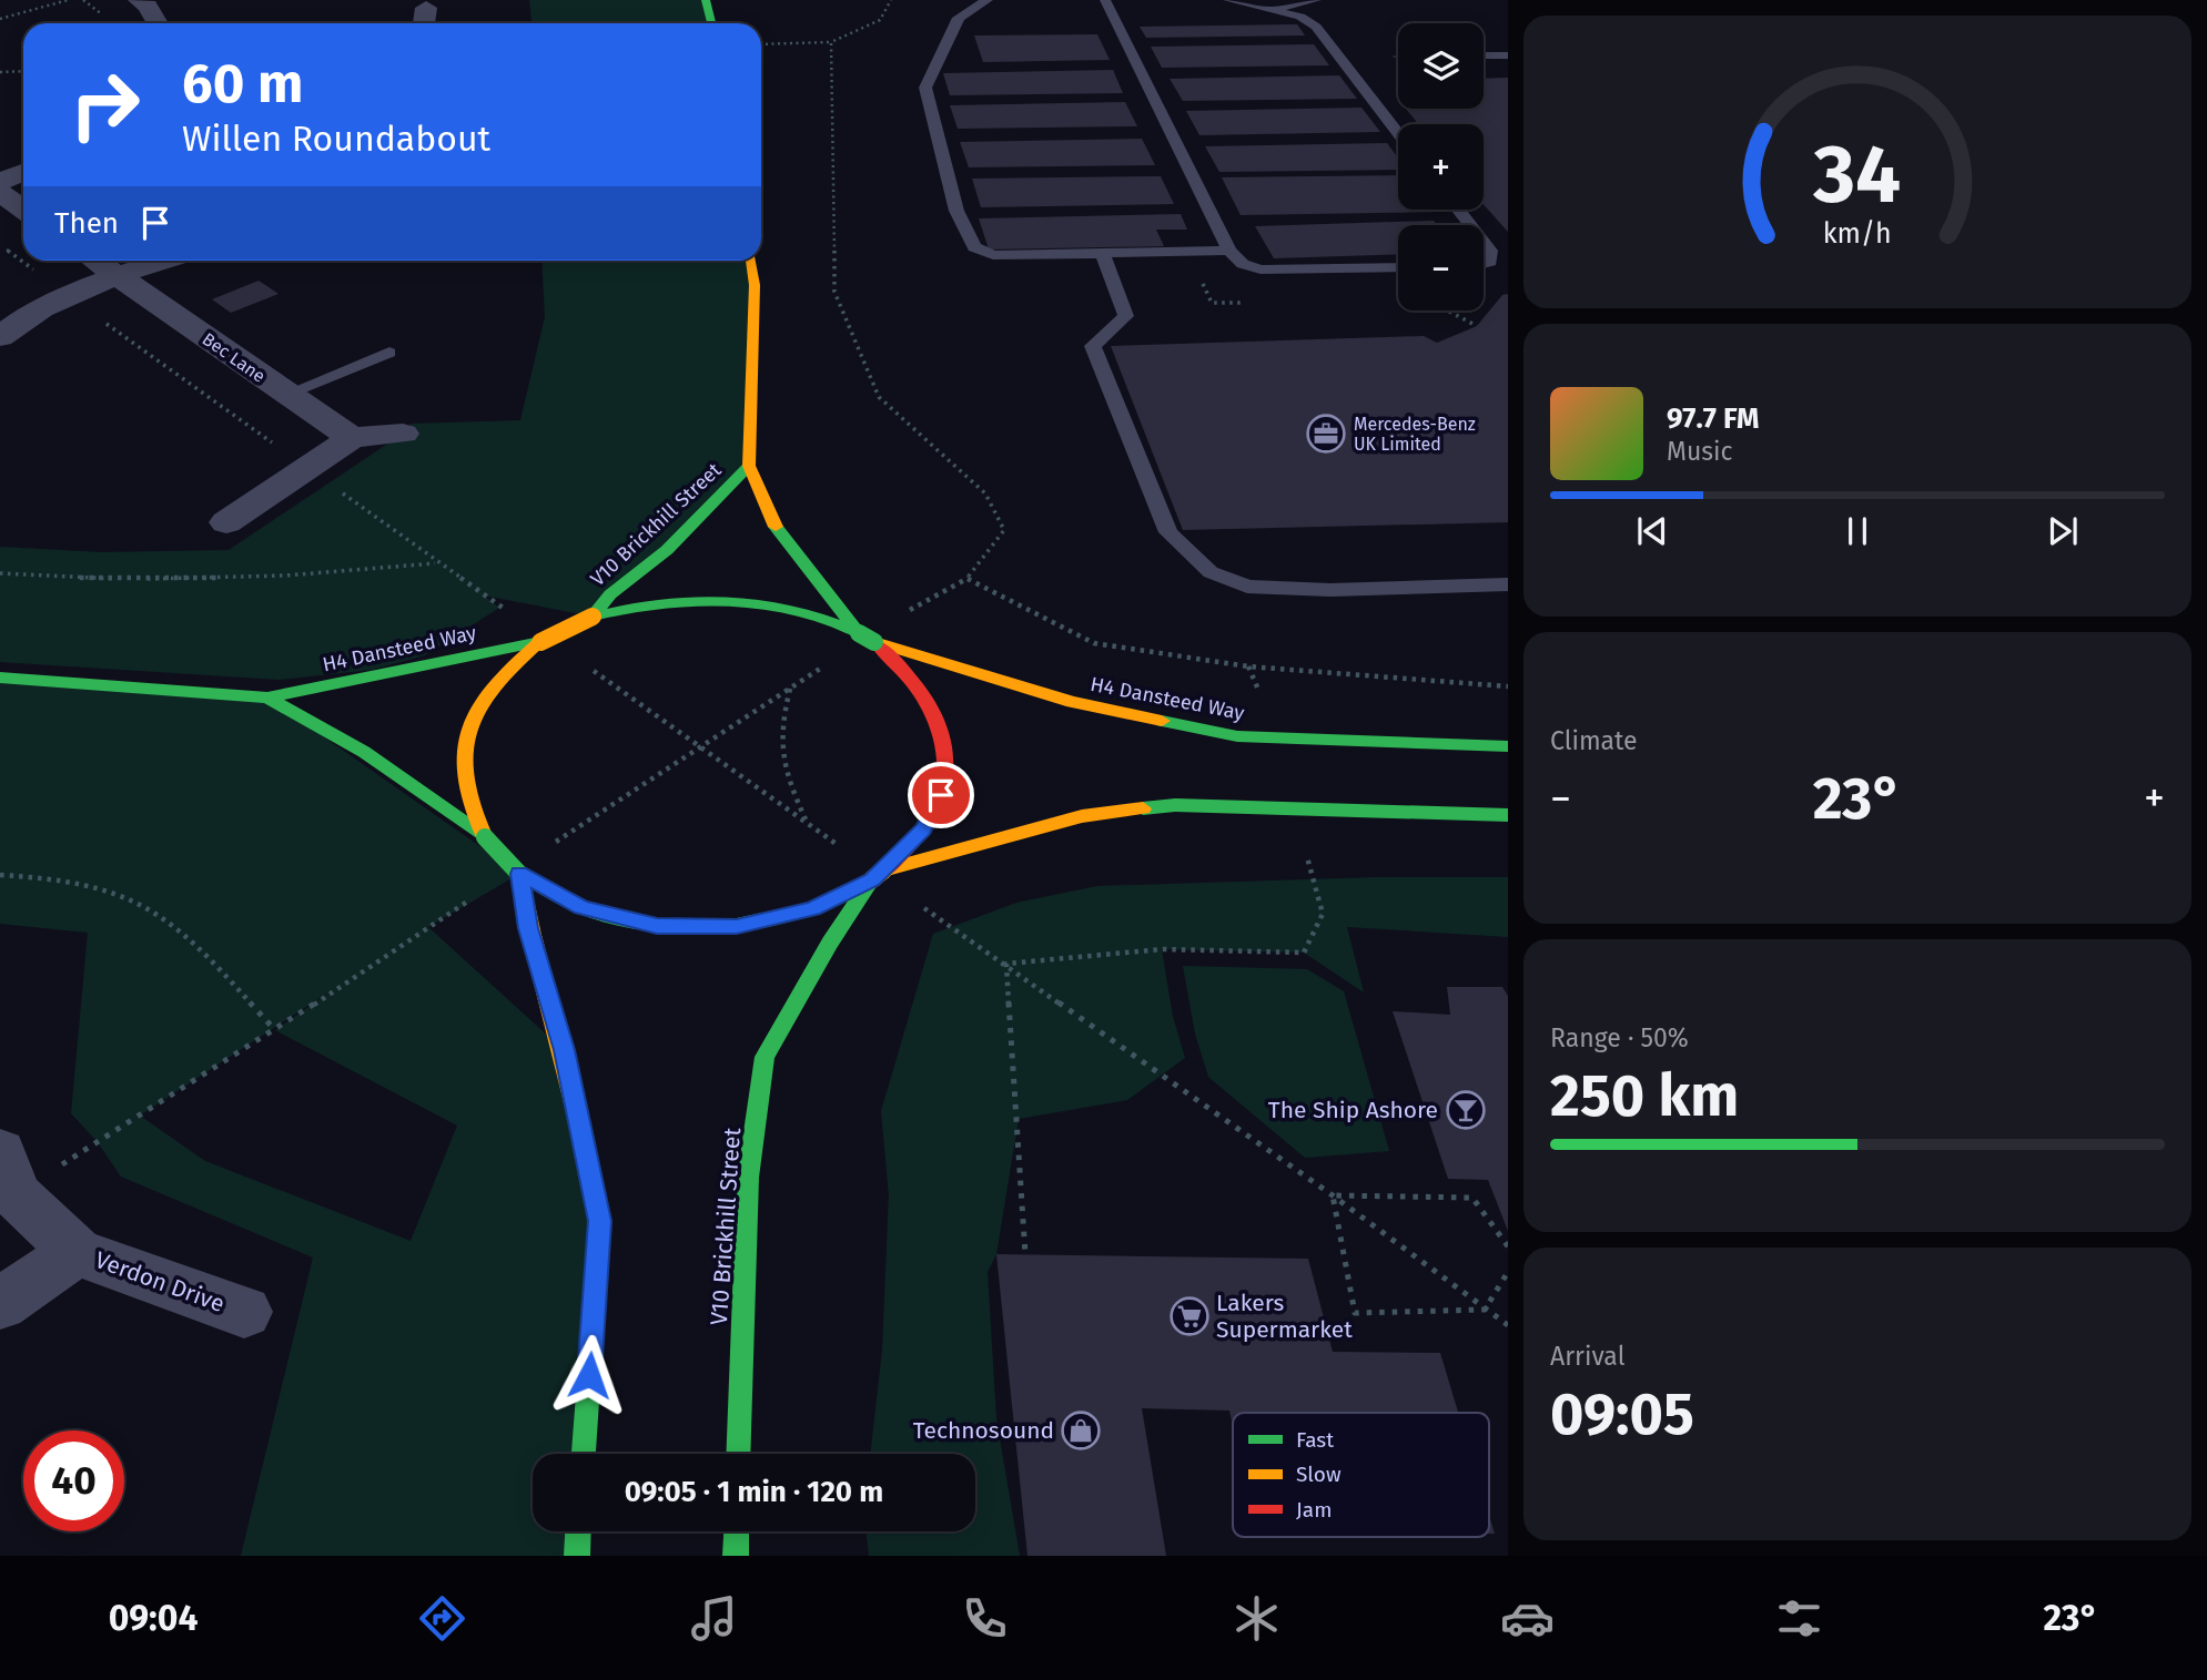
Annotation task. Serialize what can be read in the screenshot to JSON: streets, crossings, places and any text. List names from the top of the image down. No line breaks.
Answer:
{"streets":{"street":["Bec Lane","V10 Brickhill Street","H4 Dansteed Way","Verdon Drive"]},"crossings":[["V10 Brickhill Street","H4 Dansteed Way"]],"places":{"office":["Mercedes-Benz UK Limited"],"bar":["The Ship Ashore"],"supermarket":["Lakers Supermarket"],"shop":["Technosound"]},"legend":["Fast","Slow","Jam"],"page":{"map_buttons":["+","−"],"turn":["60 m","Willen Roundabout"],"then":"Then","song":["97.7 FM","Music"],"tile":["Climate",["Range · 50%","250 km"],["Arrival","09:05"]],"heat":["−","23°","+"],"limit":"40","trip":"09:05 · 1 min · 120 m","tabs":["09:04","23°"],"gauge":["34","km/h"]}}
